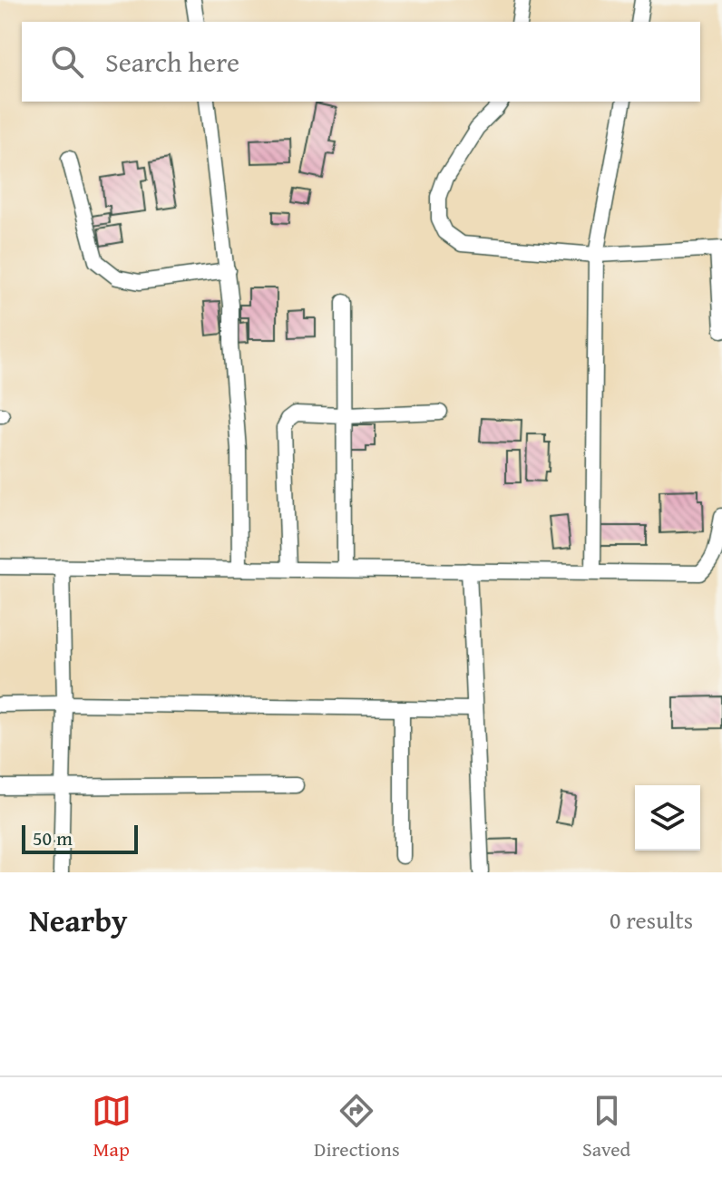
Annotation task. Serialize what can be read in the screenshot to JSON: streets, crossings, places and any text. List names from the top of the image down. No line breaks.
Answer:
{"scale_bar":"50 m","page":{"search":"Search here","scale":"50 m","heading":["Nearby","0 results"],"nav":["Map","Directions","Saved"]}}
